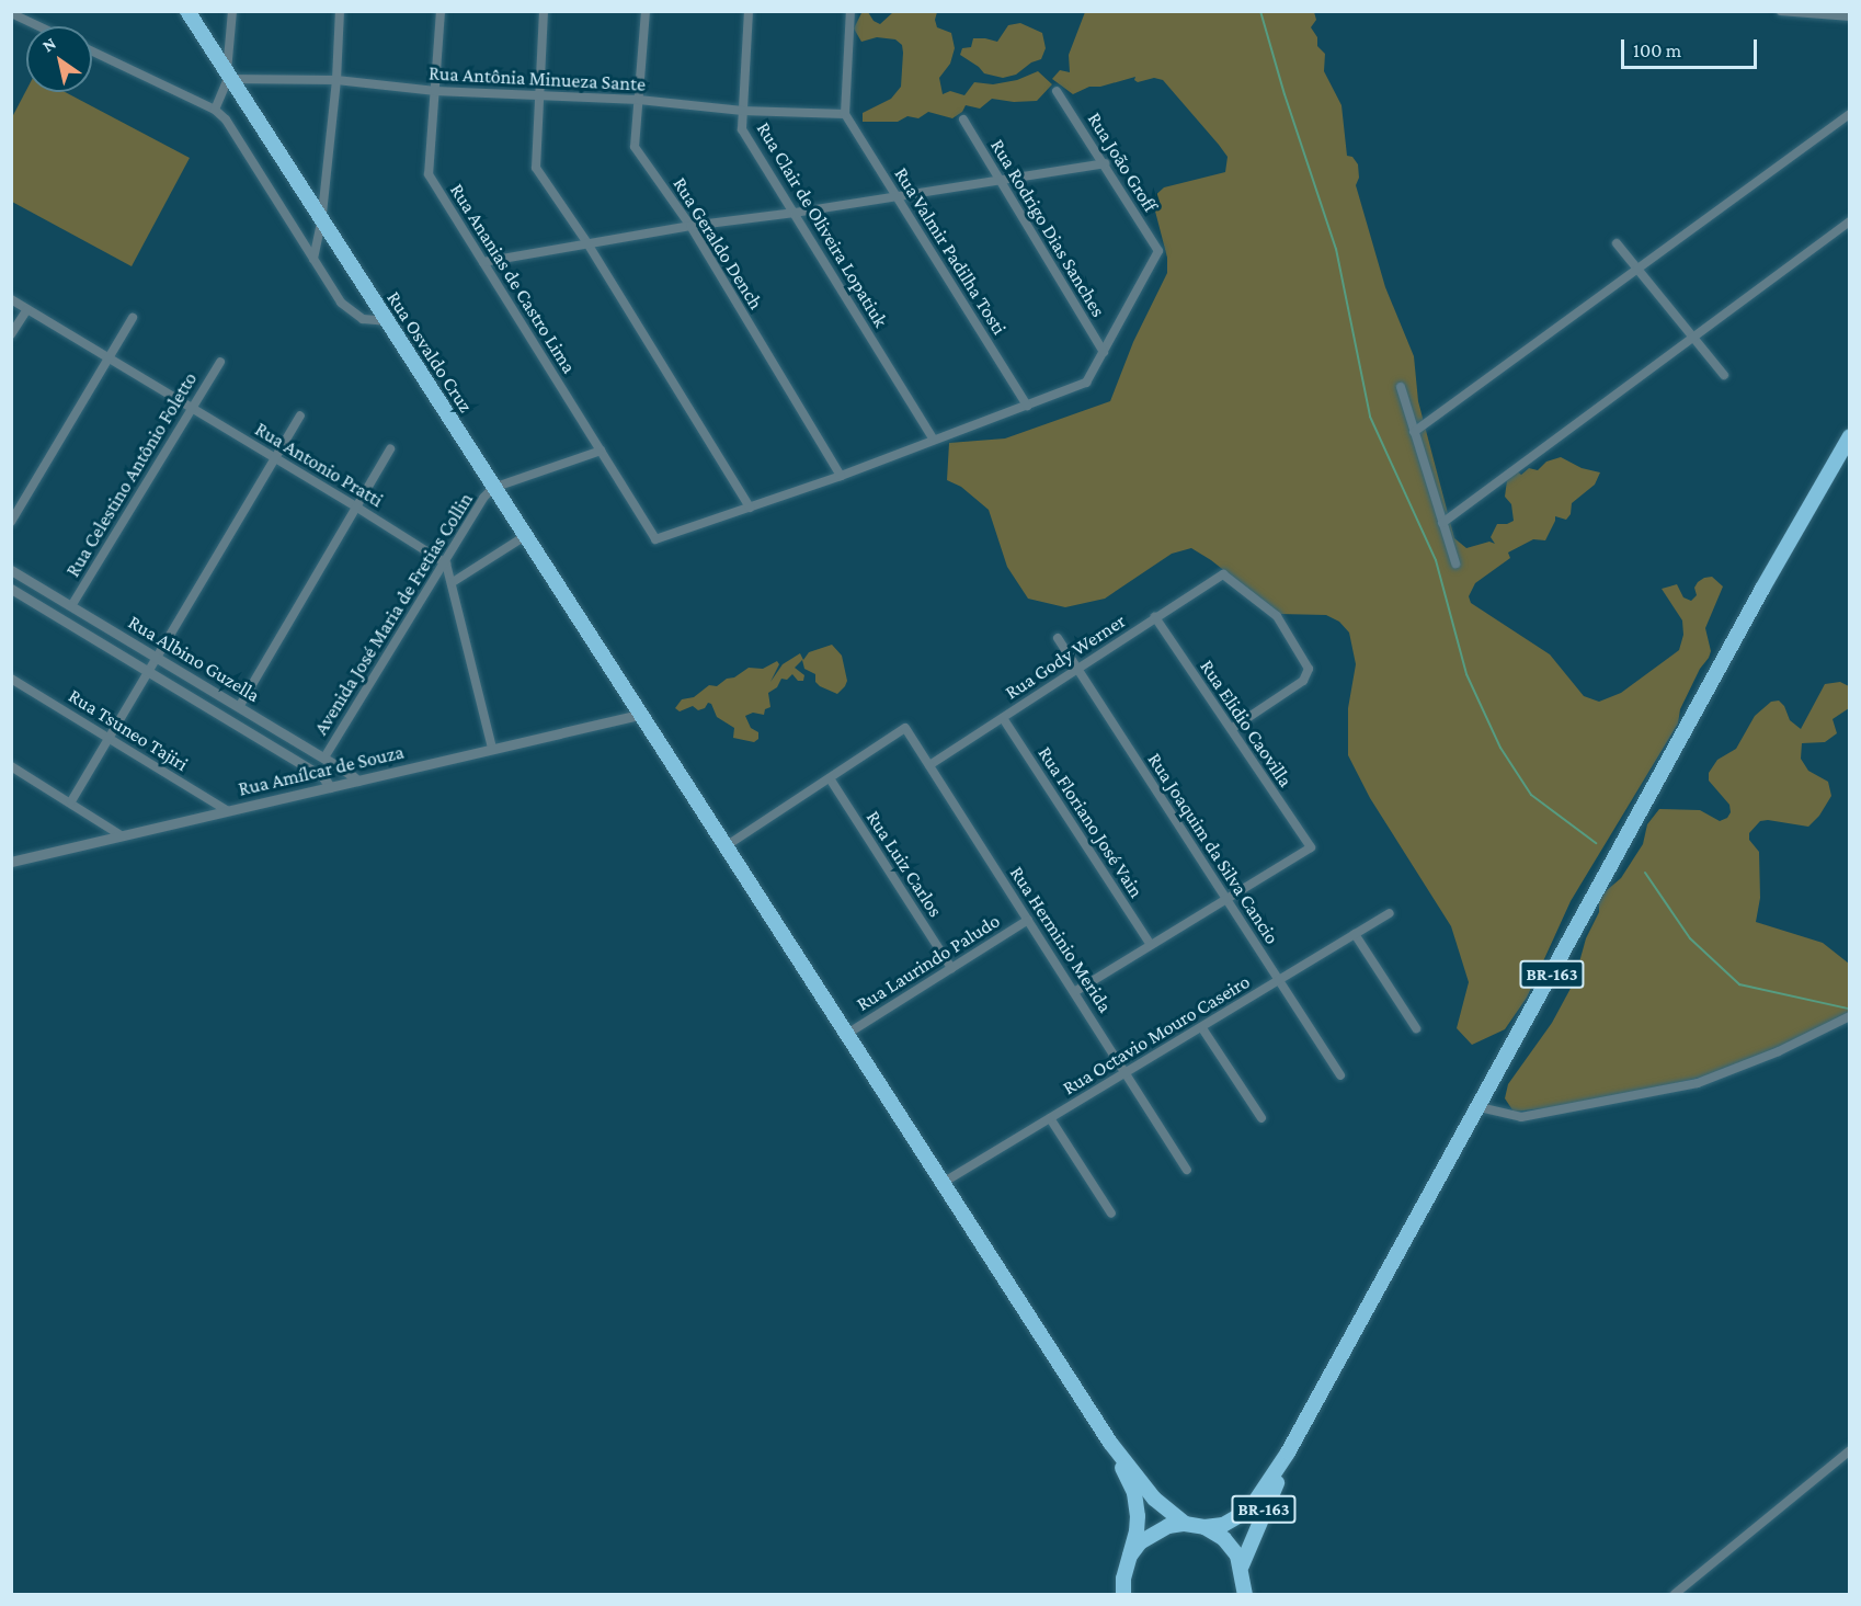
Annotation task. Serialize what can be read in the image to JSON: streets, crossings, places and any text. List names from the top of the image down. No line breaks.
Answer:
{"streets":{"highway":["Rua Osvaldo Cruz","BR-163"],"street":["Rua Antônia Minueza Sante","Rua João Groff","Rua Clair de Oliveira Lopatiuk","Rua Rodrigo Dias Sanches","Rua Geraldo Dench","Rua Valmir Padilha Tosti","Rua Ananias de Castro Lima","Rua Antonio Pratti","Rua Celestino Antônio Foletto","Avenida José Maria de Fretias Collin","Rua Gody Werner","Rua Albino Guzella","Rua Elidio Caovilla","Rua Tsuneo Tajiri","Rua Amílcar de Souza","Rua Floriano José Vain","Rua Joaquim da Silva Cancio","Rua Luiz Carlos","Rua Herminio Merida","Rua Laurindo Paludo","Rua Octavio Mouro Caseiro"]},"crossings":[["Rua Antônia Minueza Sante","Rua Clair de Oliveira Lopatiuk"],["Rua Antônia Minueza Sante","Rua Geraldo Dench"],["Rua Antônia Minueza Sante","Rua Valmir Padilha Tosti"],["Rua Antônia Minueza Sante","Rua Ananias de Castro Lima"],["Rua Antônia Minueza Sante","Rua Osvaldo Cruz"],["Rua João Groff","Rua Rodrigo Dias Sanches"],["Rua Osvaldo Cruz","Avenida José Maria de Fretias Collin"],["Rua Osvaldo Cruz","Rua Amílcar de Souza"],["Rua Osvaldo Cruz","Rua Laurindo Paludo"],["Rua Osvaldo Cruz","Rua Octavio Mouro Caseiro"],["Rua Antonio Pratti","Rua Celestino Antônio Foletto"],["Rua Antonio Pratti","Avenida José Maria de Fretias Collin"],["Rua Celestino Antônio Foletto","Rua Albino Guzella"],["Avenida José Maria de Fretias Collin","Rua Albino Guzella"],["Rua Gody Werner","Rua Elidio Caovilla"],["Rua Gody Werner","Rua Floriano José Vain"],["Rua Gody Werner","Rua Joaquim da Silva Cancio"],["Rua Gody Werner","Rua Herminio Merida"],["Rua Albino Guzella","Rua Amílcar de Souza"],["Rua Elidio Caovilla","Rua Joaquim da Silva Cancio"],["Rua Tsuneo Tajiri","Rua Amílcar de Souza"],["Rua Joaquim da Silva Cancio","Rua Octavio Mouro Caseiro"],["Rua Luiz Carlos","Rua Herminio Merida"],["Rua Luiz Carlos","Rua Laurindo Paludo"],["Rua Herminio Merida","Rua Laurindo Paludo"],["Rua Herminio Merida","Rua Octavio Mouro Caseiro"]],"scale_bar":"100 m","north":"top left"}
